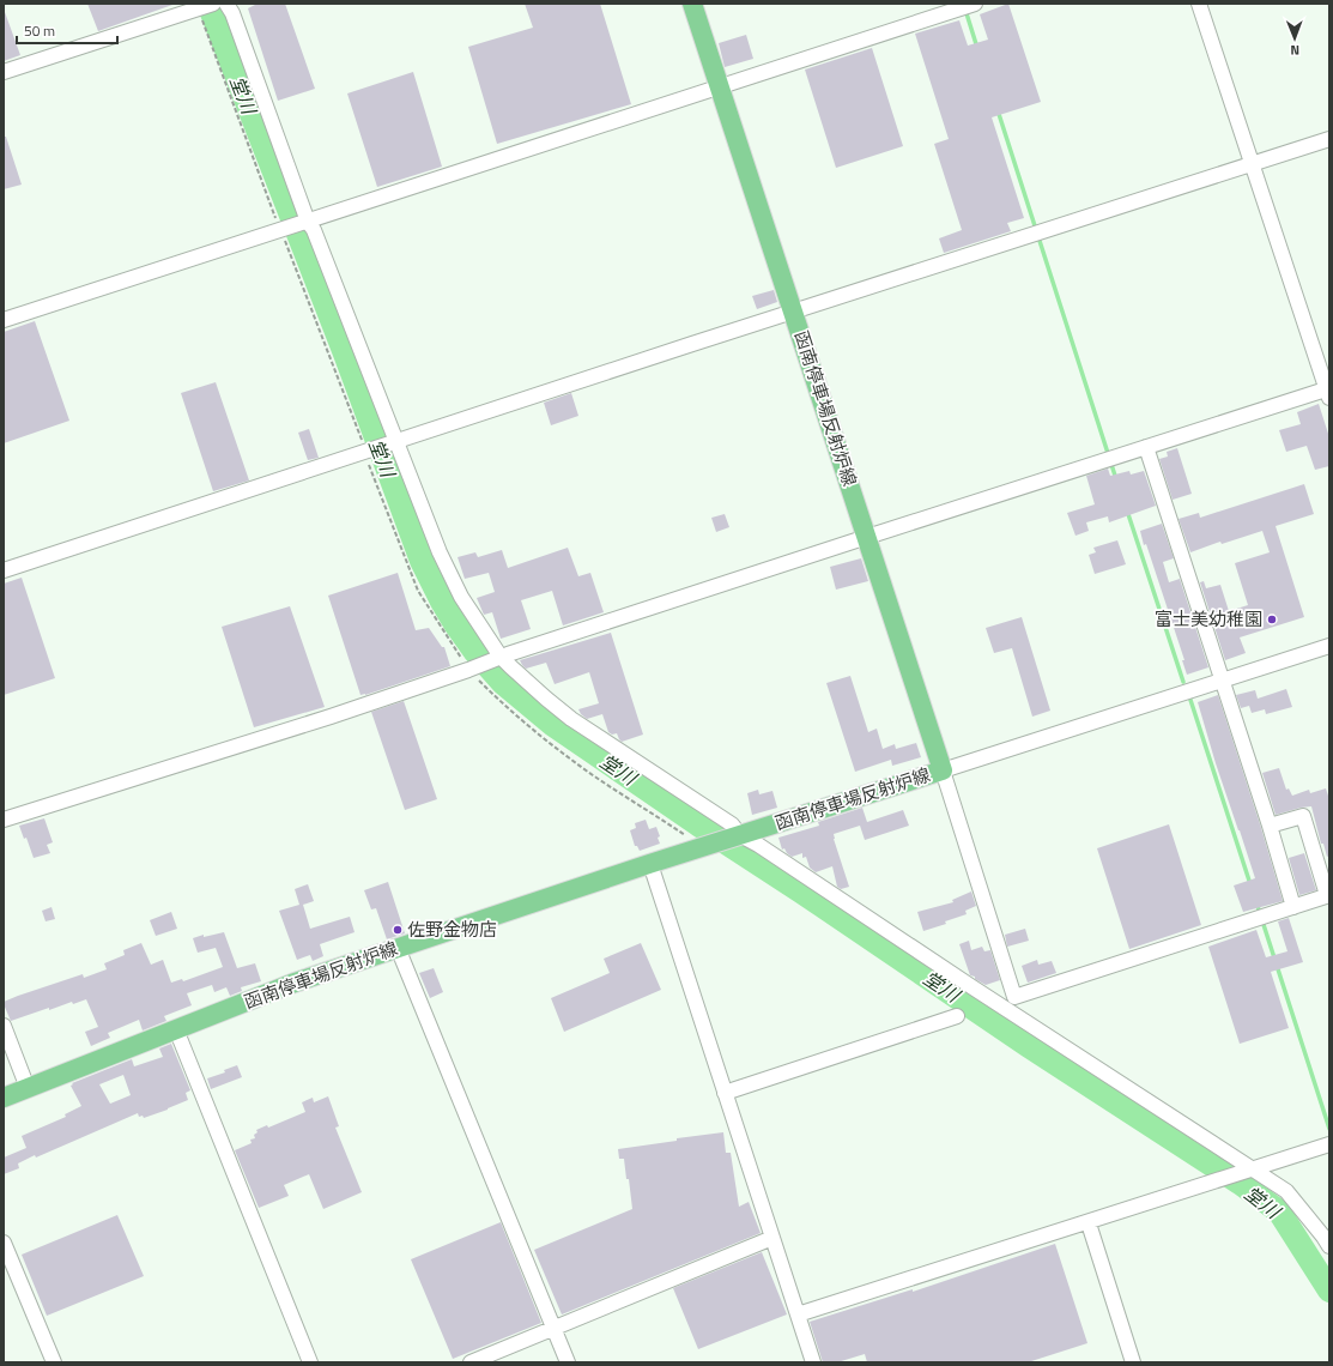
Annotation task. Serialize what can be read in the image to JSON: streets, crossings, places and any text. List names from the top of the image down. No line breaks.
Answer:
{"streets":{"main road":["函南停車場反射炉線"]},"water":["堂川"],"places":["富士美幼稚園","佐野金物店"],"scale_bar":"50 m","north":"bottom"}
